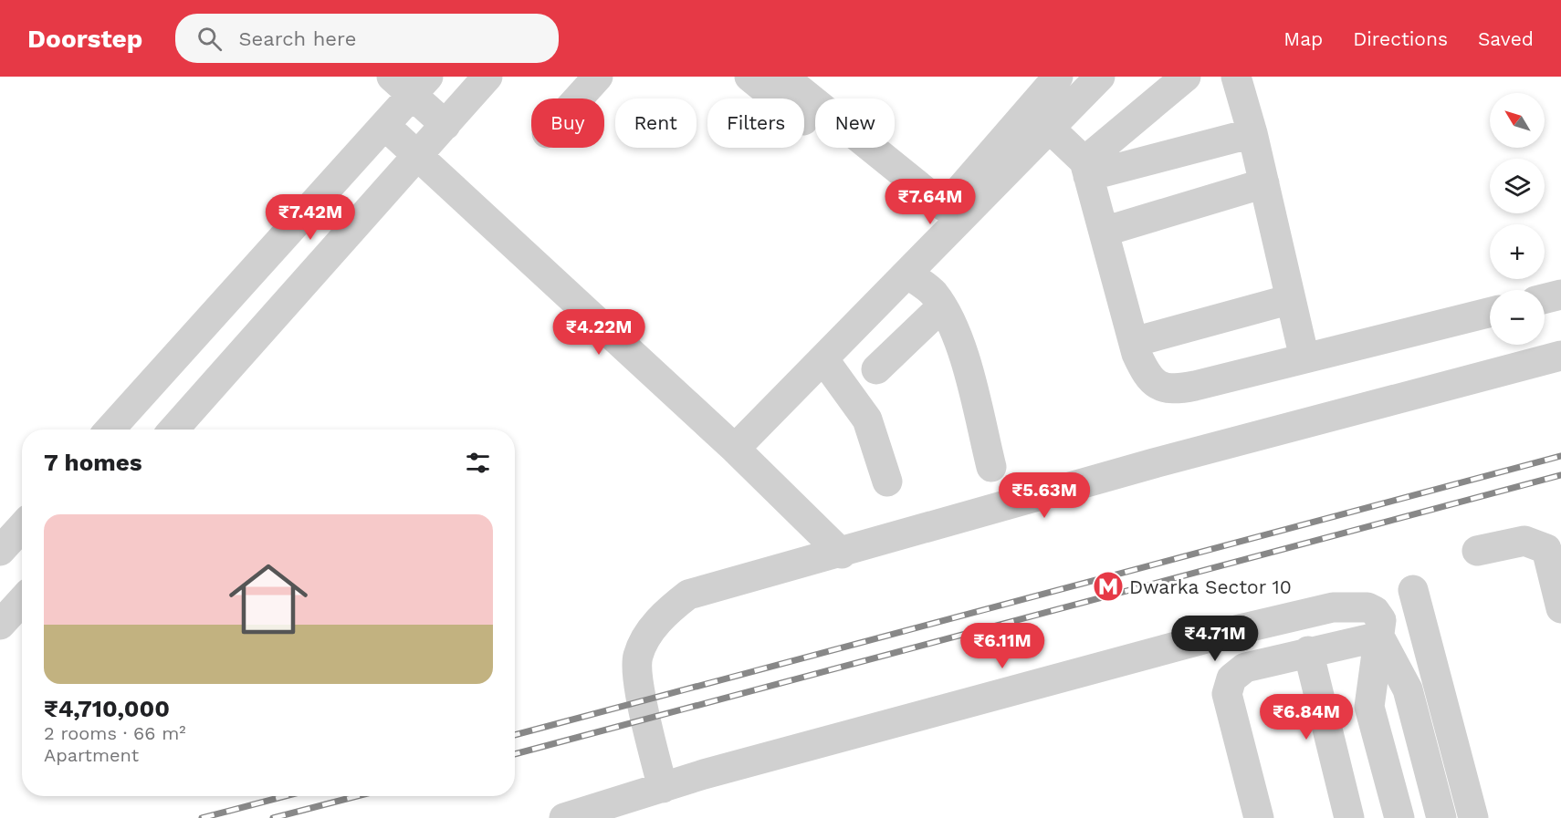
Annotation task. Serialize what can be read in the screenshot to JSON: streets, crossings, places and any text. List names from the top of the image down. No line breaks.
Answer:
{"places":{"metro station":["Dwarka Sector 10"]},"north":"top left","page":{"header":"Doorstep","search":"Search here","nav":["Map","Directions","Saved"],"map_buttons":["+","−"],"chip":["Buy","Rent","Filters","New"],"price":["₹7.64M","₹7.42M","₹4.22M","₹5.63M","₹4.71M","₹6.11M","₹6.84M"],"heading":"7 homes","list":[{"name":"₹4,710,000","note":"2 rooms · 66 m² · Apartment"}]}}
